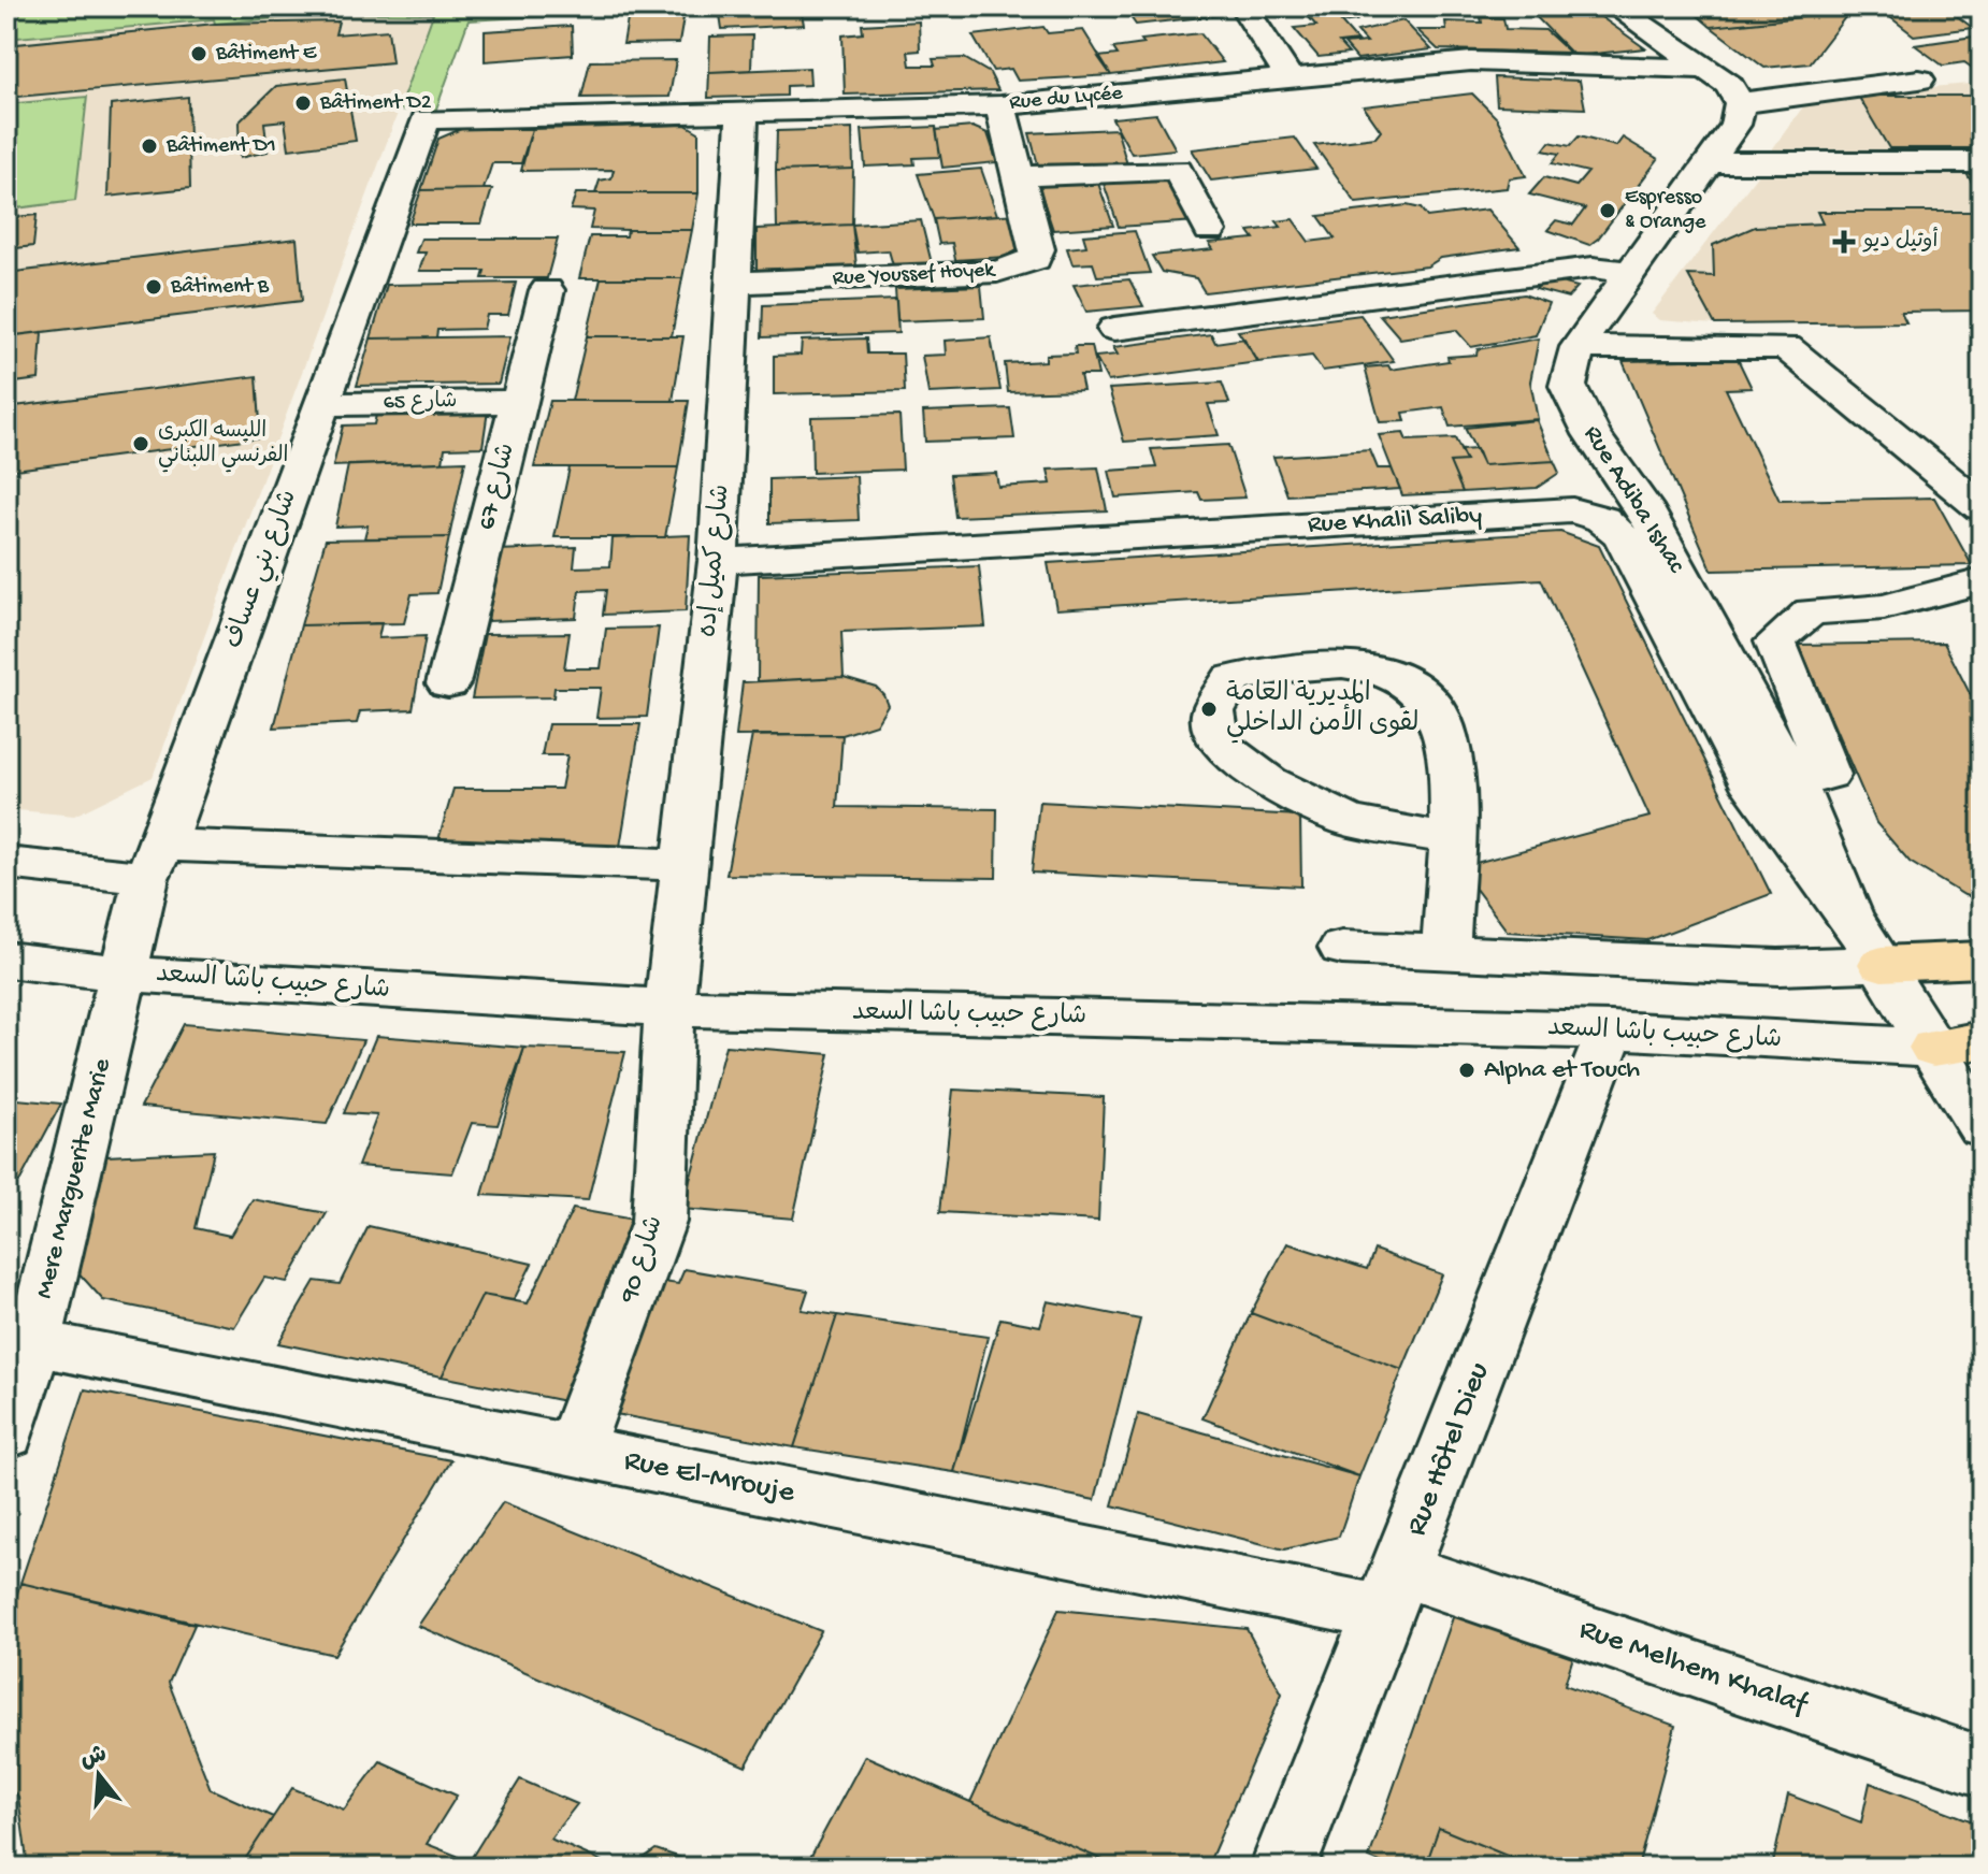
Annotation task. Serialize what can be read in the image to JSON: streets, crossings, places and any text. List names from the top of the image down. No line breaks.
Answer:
{"streets":{"street":["Rue du Lycée","Rue Youssef Hoyek","شارع 65","شارع 67","Rue Adiba Ishac","Rue Khalil Saliby","شارع كميل إده","شارع بني عساف","شارع حبيب باشا السعد","Mere Marguerite Marie","شارع 90","Rue Hôtel Dieu","Rue El-Mrouje","Rue Melhem Khalaf"]},"crossings":[["Rue du Lycée","Rue Youssef Hoyek"],["Rue du Lycée","شارع كميل إده"],["Rue du Lycée","شارع بني عساف"],["Rue Youssef Hoyek","شارع كميل إده"],["شارع 65","شارع 67"],["شارع 65","شارع بني عساف"],["Rue Adiba Ishac","Rue Khalil Saliby"],["Rue Adiba Ishac","شارع حبيب باشا السعد"],["Rue Khalil Saliby","شارع كميل إده"],["شارع كميل إده","شارع حبيب باشا السعد"],["شارع كميل إده","شارع 90"],["شارع بني عساف","شارع حبيب باشا السعد"],["شارع بني عساف","Mere Marguerite Marie"],["شارع حبيب باشا السعد","Mere Marguerite Marie"],["شارع حبيب باشا السعد","شارع 90"],["شارع حبيب باشا السعد","Rue Hôtel Dieu"],["Mere Marguerite Marie","Rue El-Mrouje"],["شارع 90","Rue El-Mrouje"],["Rue Hôtel Dieu","Rue El-Mrouje"],["Rue Hôtel Dieu","Rue Melhem Khalaf"],["Rue El-Mrouje","Rue Melhem Khalaf"]],"places":{"other":["Bâtiment E","Bâtiment D2","Bâtiment D1","Espresso & Orange","Bâtiment B","الليسه الكبرى الفرنسي اللبناني","المديرية العامة لقوى الأمن الداخلي","Alpha et Touch"],"health":["أوتيل ديو"]},"north":"top"}
